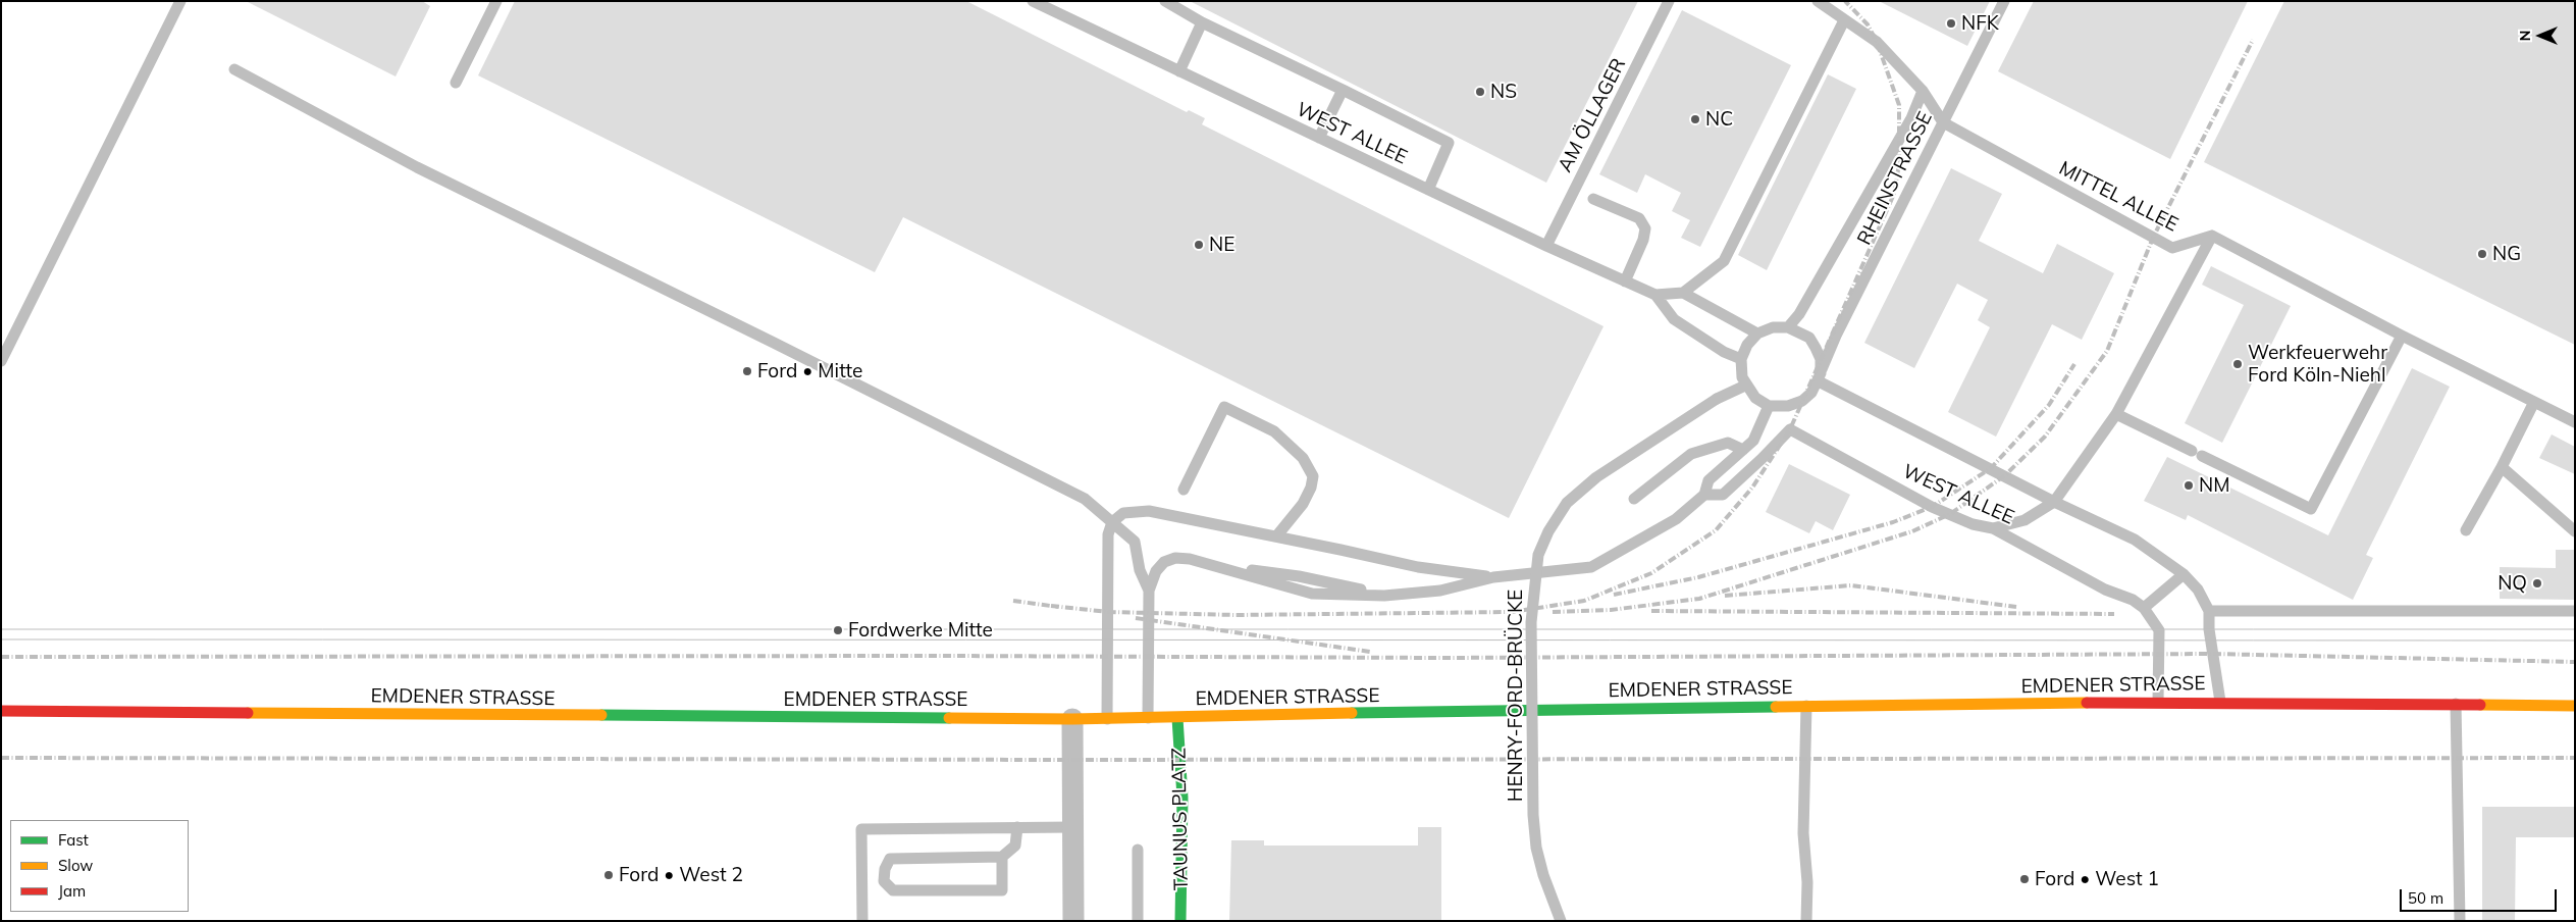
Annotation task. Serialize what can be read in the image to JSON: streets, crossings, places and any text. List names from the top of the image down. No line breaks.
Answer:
{"streets":{"street":["EMDENER STRASSE","TAUNUS PLATZ"],"lane":["AM ÖLLAGER","WEST ALLEE","RHEINSTRASSE","MITTEL ALLEE","HENRY-FORD-BRÜCKE"]},"crossings":[["AM ÖLLAGER","WEST ALLEE"],["WEST ALLEE","RHEINSTRASSE"],["WEST ALLEE","HENRY-FORD-BRÜCKE"],["RHEINSTRASSE","MITTEL ALLEE"],["RHEINSTRASSE","HENRY-FORD-BRÜCKE"],["EMDENER STRASSE","TAUNUS PLATZ"]],"places":["NFK","NS","NC","NE","NG","Werkfeuerwehr Ford Köln-Niehl","Ford • Mitte","NM","NQ","Fordwerke Mitte","Ford • West 2","Ford • West 1"],"legend":["Fast","Slow","Jam"],"scale_bar":"50 m","north":"left"}
